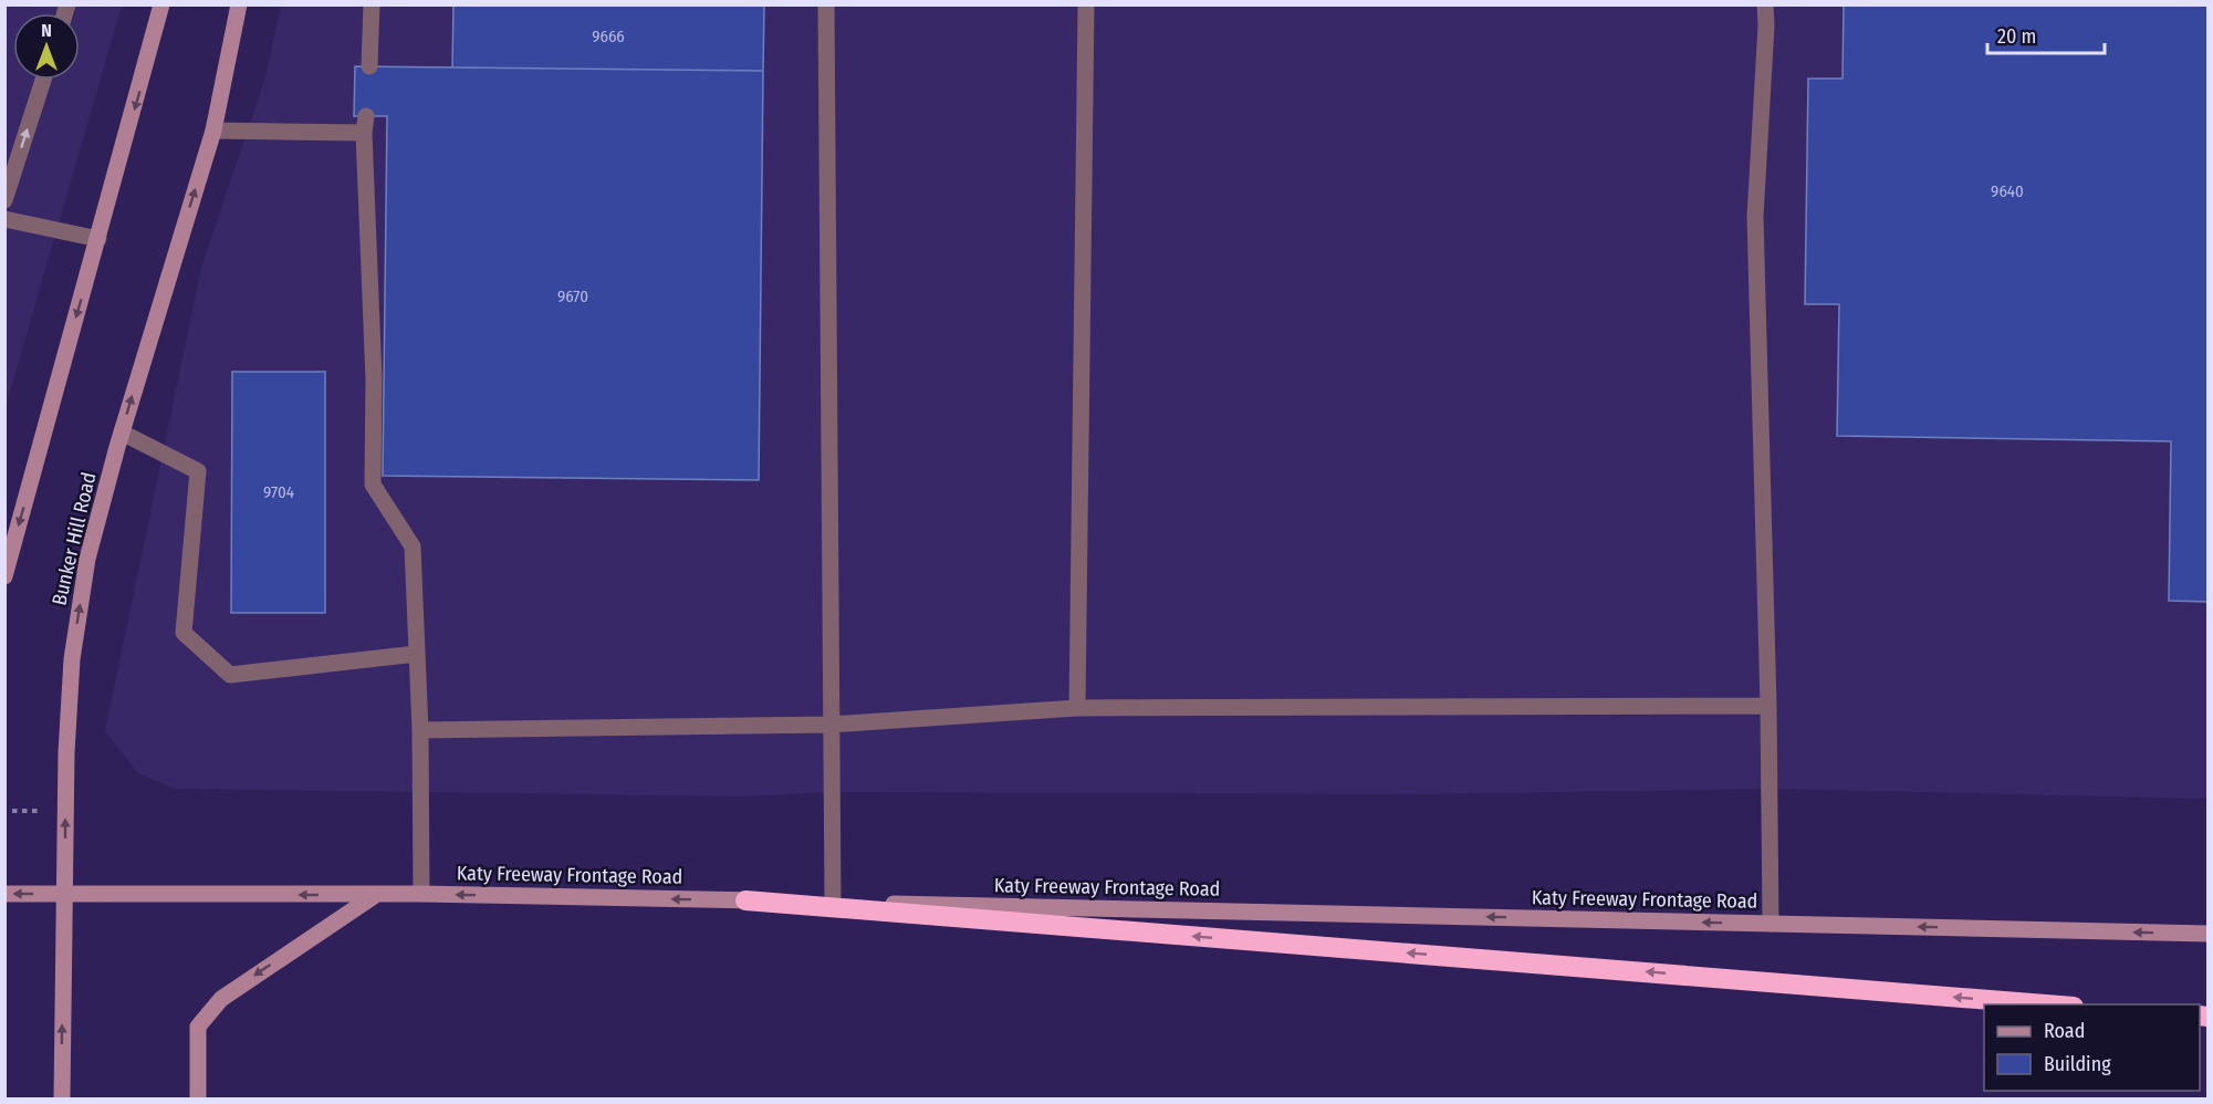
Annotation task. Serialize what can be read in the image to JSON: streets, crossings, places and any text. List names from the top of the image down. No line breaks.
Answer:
{"streets":{"main road":["Bunker Hill Road","Katy Freeway Frontage Road"]},"crossings":[["Bunker Hill Road","Katy Freeway Frontage Road"]],"one_way":["Katy Freeway Frontage Road"],"house_numbers":["9666","9640","9670","9704"],"legend":["Road","Building"],"scale_bar":"20 m","north":"top"}
